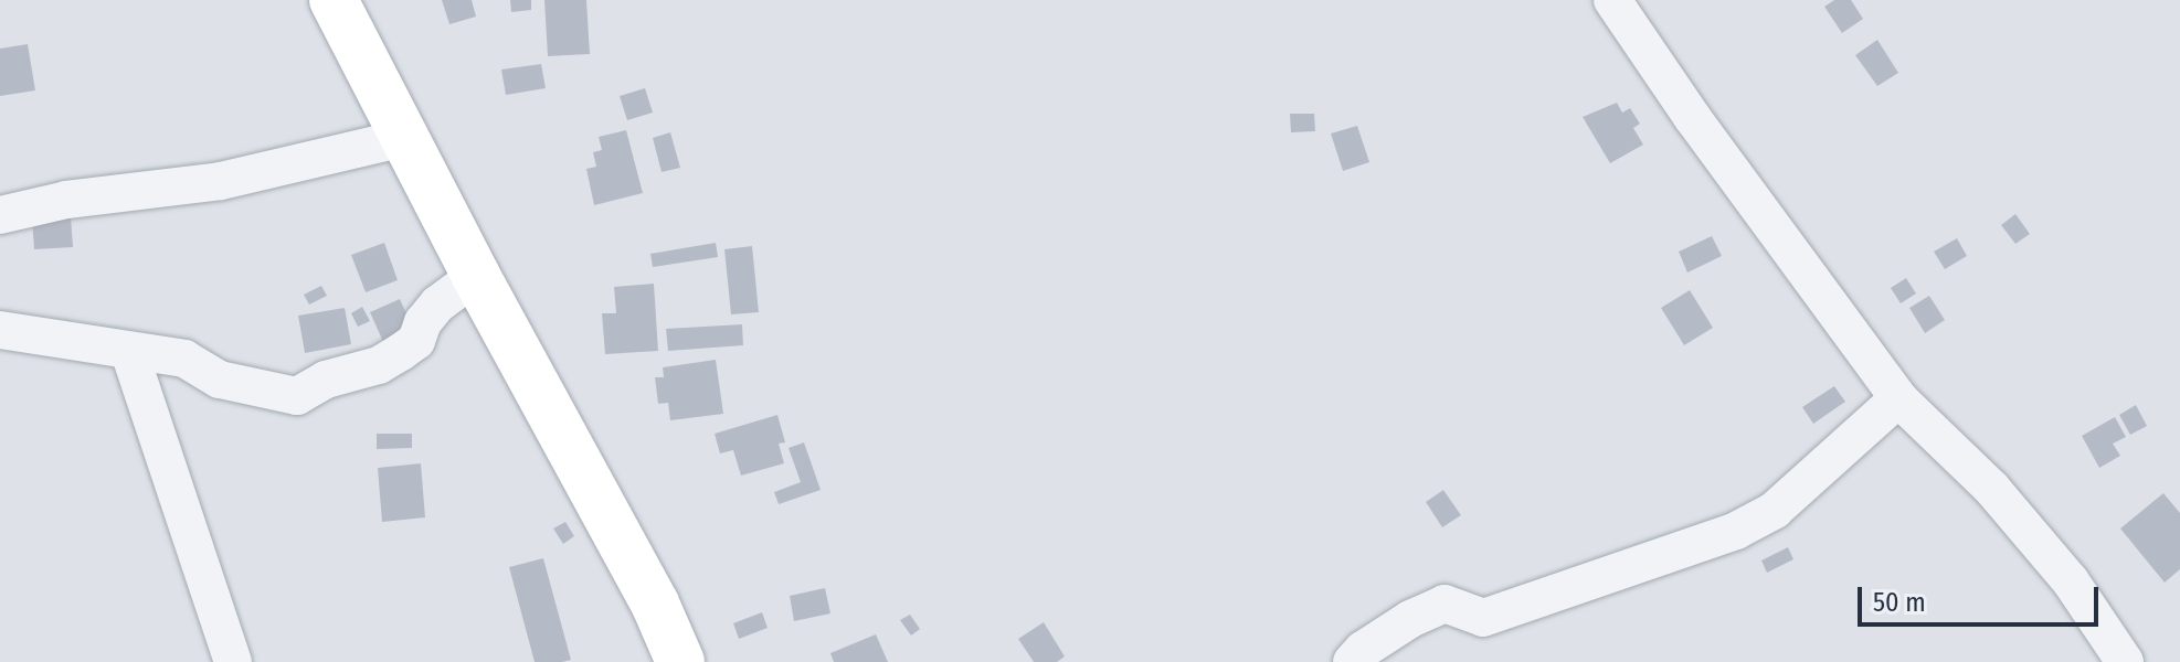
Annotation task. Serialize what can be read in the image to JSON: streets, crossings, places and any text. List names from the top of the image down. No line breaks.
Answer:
{"scale_bar":"50 m"}
